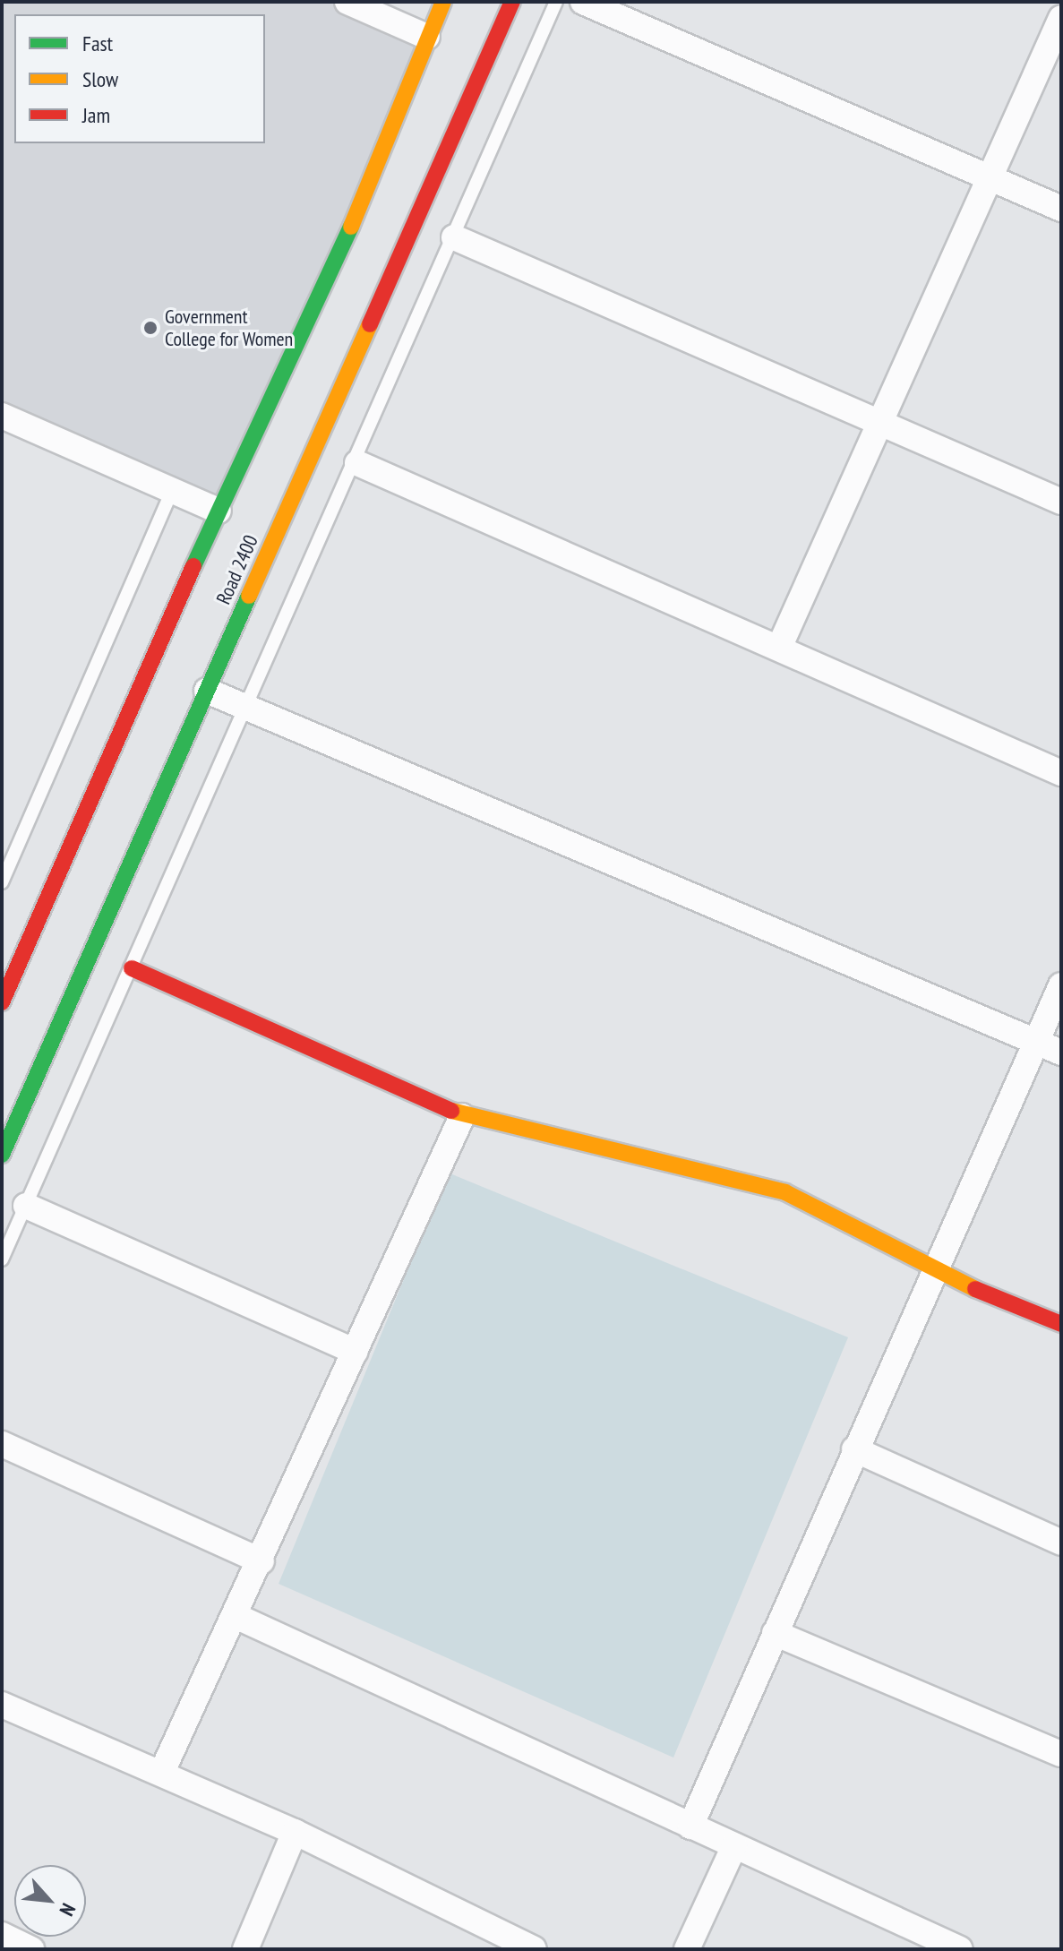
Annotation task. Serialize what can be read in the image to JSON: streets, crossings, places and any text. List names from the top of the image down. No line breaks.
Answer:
{"streets":{"main road":["Road 2400"]},"places":["Government College for Women"],"legend":["Fast","Slow","Jam"],"north":"bottom right"}
